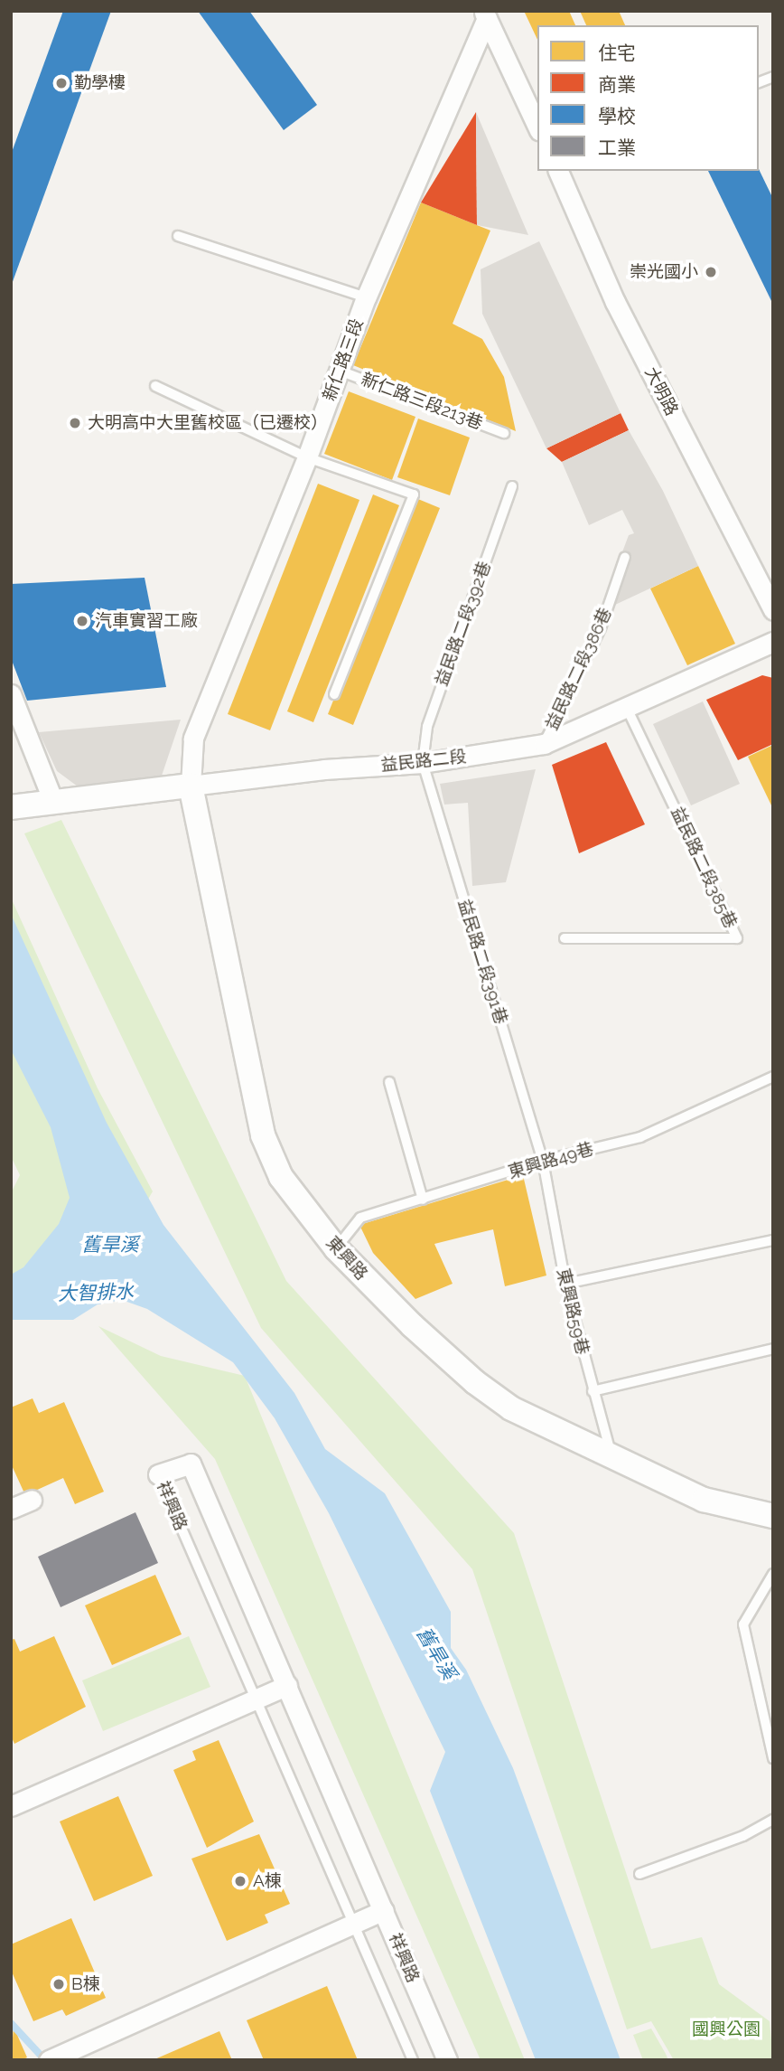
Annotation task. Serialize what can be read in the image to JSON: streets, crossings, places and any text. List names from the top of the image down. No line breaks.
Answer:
{"streets":{"street":["新仁路三段","大明路","益民路二段","東興路","祥興路"],"lane":["新仁路三段213巷","益民路二段392巷","益民路二段386巷","益民路二段385巷","益民路二段391巷","東興路49巷","東興路59巷"]},"crossings":[["新仁路三段","新仁路三段213巷"],["新仁路三段","益民路二段"],["新仁路三段","東興路"],["益民路二段392巷","益民路二段"],["益民路二段392巷","益民路二段391巷"],["益民路二段386巷","益民路二段"],["益民路二段","益民路二段385巷"],["益民路二段","益民路二段391巷"],["益民路二段","東興路"],["益民路二段391巷","東興路49巷"],["益民路二段391巷","東興路59巷"],["東興路49巷","東興路"],["東興路49巷","東興路59巷"],["東興路","東興路59巷"]],"water":["舊旱溪","大智排水"],"parks":["國興公園"],"places":["勤學樓","崇光國小","大明高中大里舊校區（已遷校）","汽車實習工廠","A棟","B棟"],"legend":["住宅","商業","學校","工業"]}
